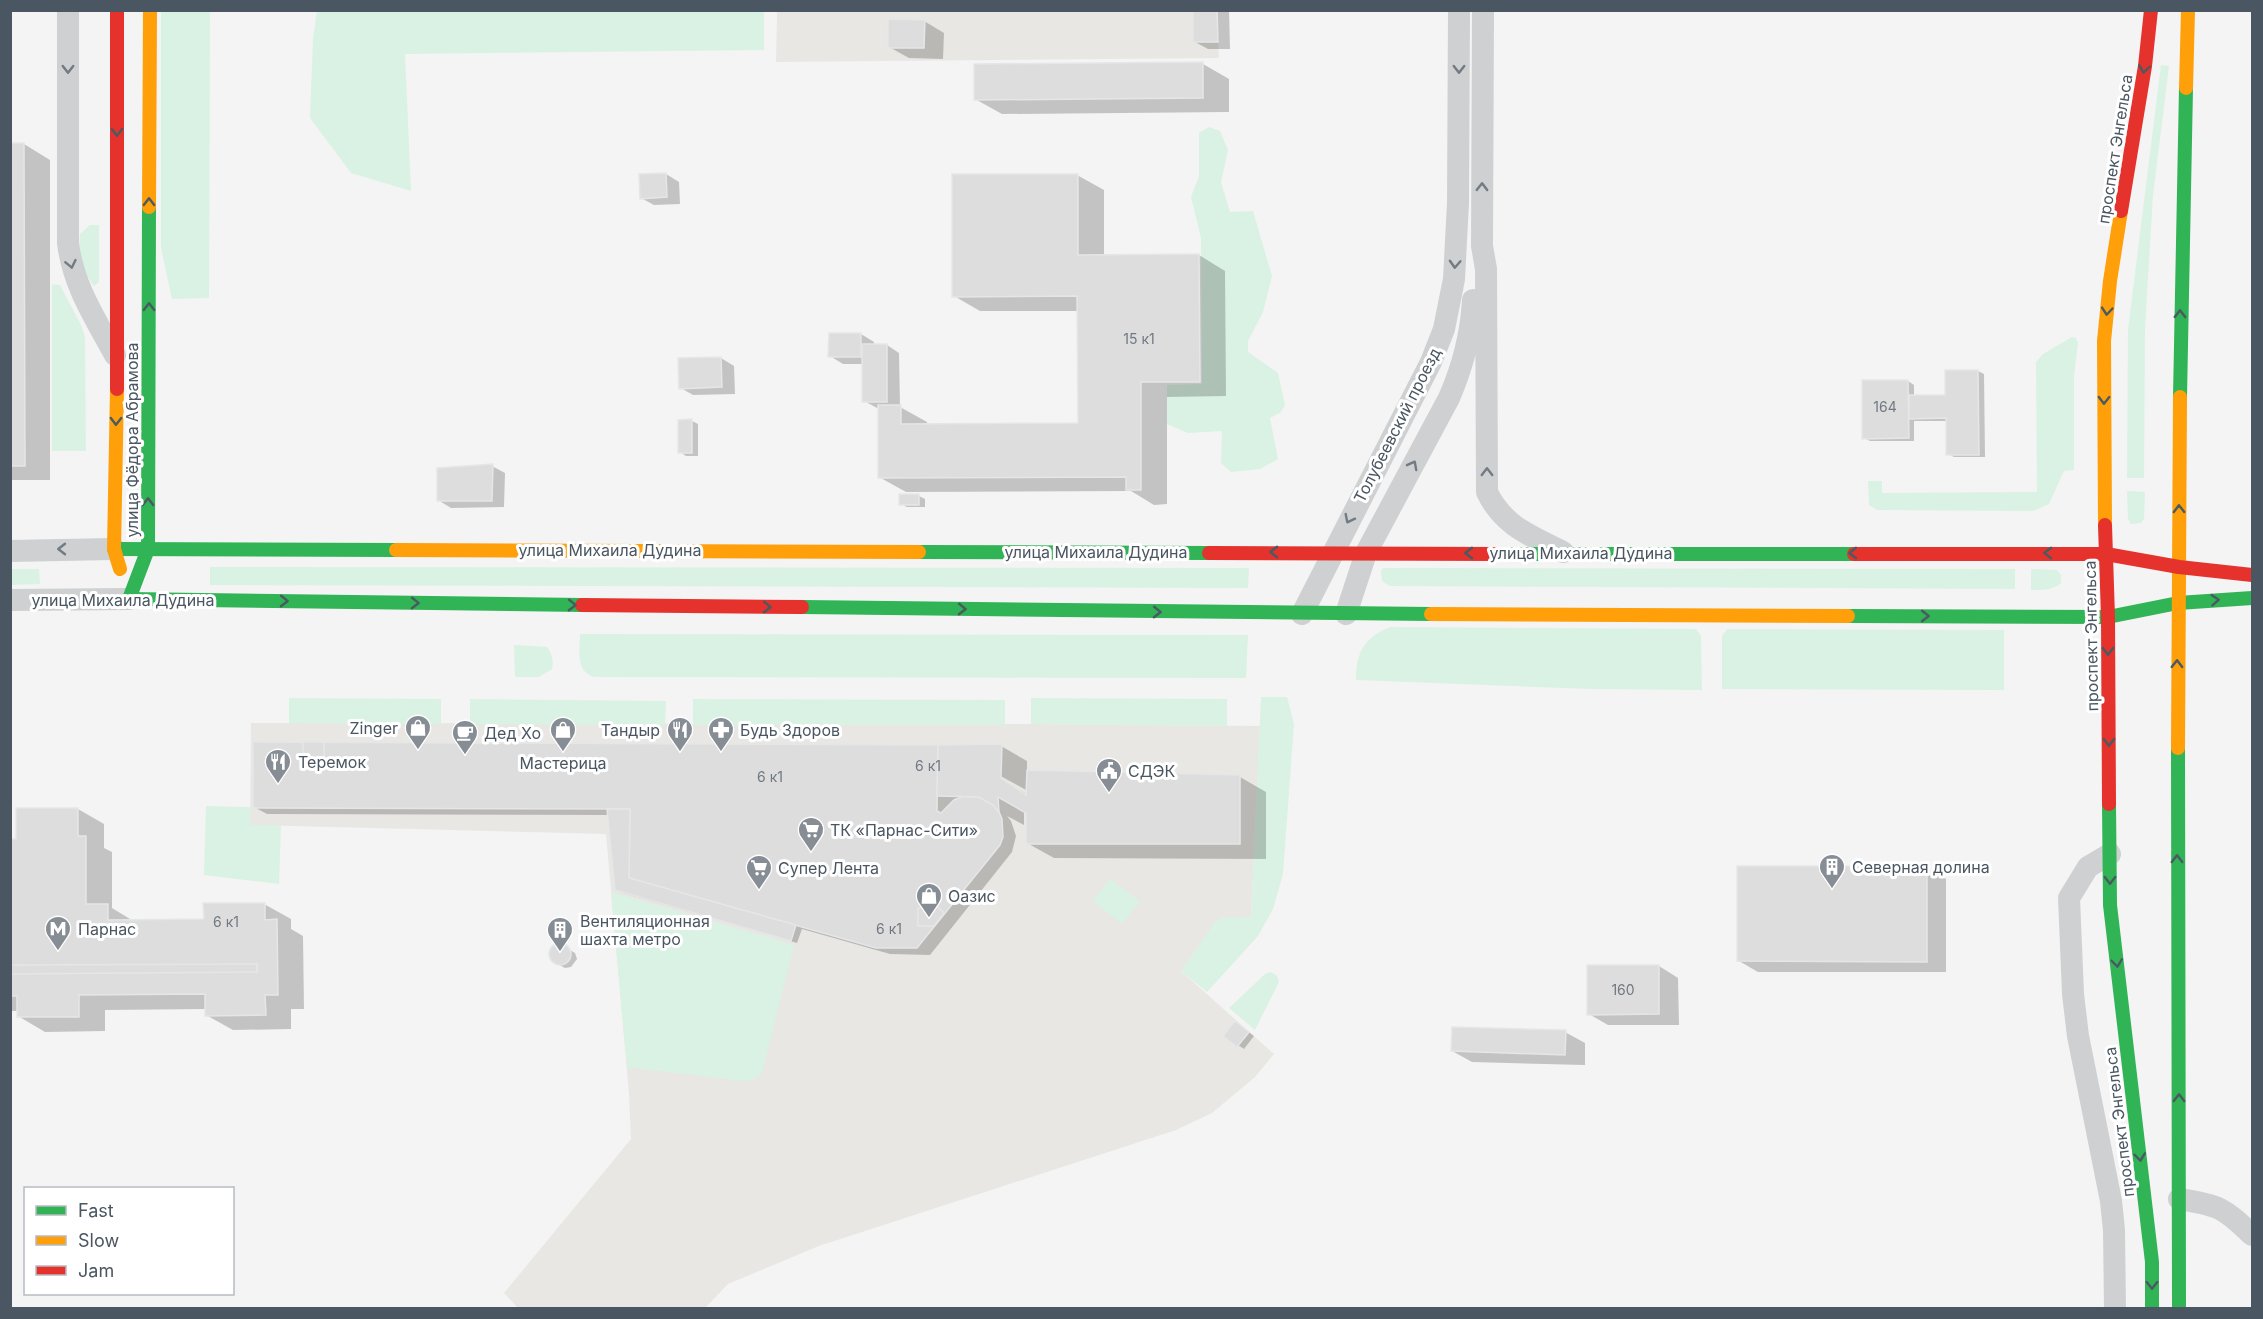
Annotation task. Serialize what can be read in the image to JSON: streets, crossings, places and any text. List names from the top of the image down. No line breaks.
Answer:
{"streets":{"street":["проспект Энгельса","Толубеевский проезд","улица Фёдора Абрамова","улица Михаила Дудина"]},"crossings":[["проспект Энгельса","улица Михаила Дудина"],["Толубеевский проезд","улица Михаила Дудина"],["улица Фёдора Абрамова","улица Михаила Дудина"]],"places":{"shop":["Zinger","Мастерица","Оазис"],"restaurant":["Тандыр","Теремок"],"pharmacy":["Будь Здоров"],"cafe":["Дед Хо"],"public building":["СДЭК"],"supermarket":["ТК «Парнас-Сити»","Супер Лента"],"building":["Северная долина","Вентиляционная шахта метро"],"metro station":["Парнас"]},"house_numbers":["15 к1","164","6 к1","6 к1","6 к1","6 к1","160"],"legend":["Fast","Slow","Jam"]}
